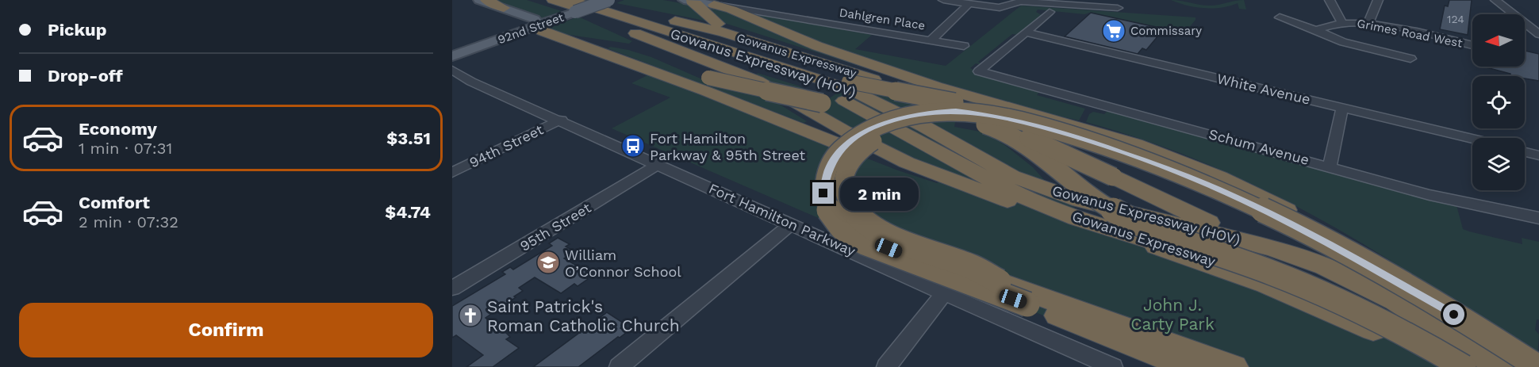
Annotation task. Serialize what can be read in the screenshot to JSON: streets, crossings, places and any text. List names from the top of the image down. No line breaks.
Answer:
{"streets":{"highway":["Gowanus Expressway","Gowanus Expressway (HOV)"],"main road":["Dahlgren Place","92nd Street"],"street":["Grimes Road West","White Avenue","94th Street","Schum Avenue","Fort Hamilton Parkway","95th Street"]},"crossings":[["92nd Street","Gowanus Expressway"],["White Avenue","Schum Avenue"],["94th Street","Fort Hamilton Parkway"],["Fort Hamilton Parkway","95th Street"]],"parks":["John J. Carty Park"],"places":{"supermarket":["Commissary"],"bus stop":["Fort Hamilton Parkway & 95th Street"],"school or university":["William O’Connor School"],"church":["Saint Patrick's Roman Catholic Church"]},"house_numbers":["124"],"north":"left","page":{"banner":["Pickup","Drop-off"],"list":[{"name":"Economy","note":"1 min · 07:31","value":"$3.51"},{"name":"Comfort","note":"2 min · 07:32","value":"$4.74"}],"bubble":"2 min","buttons":"Confirm"}}
